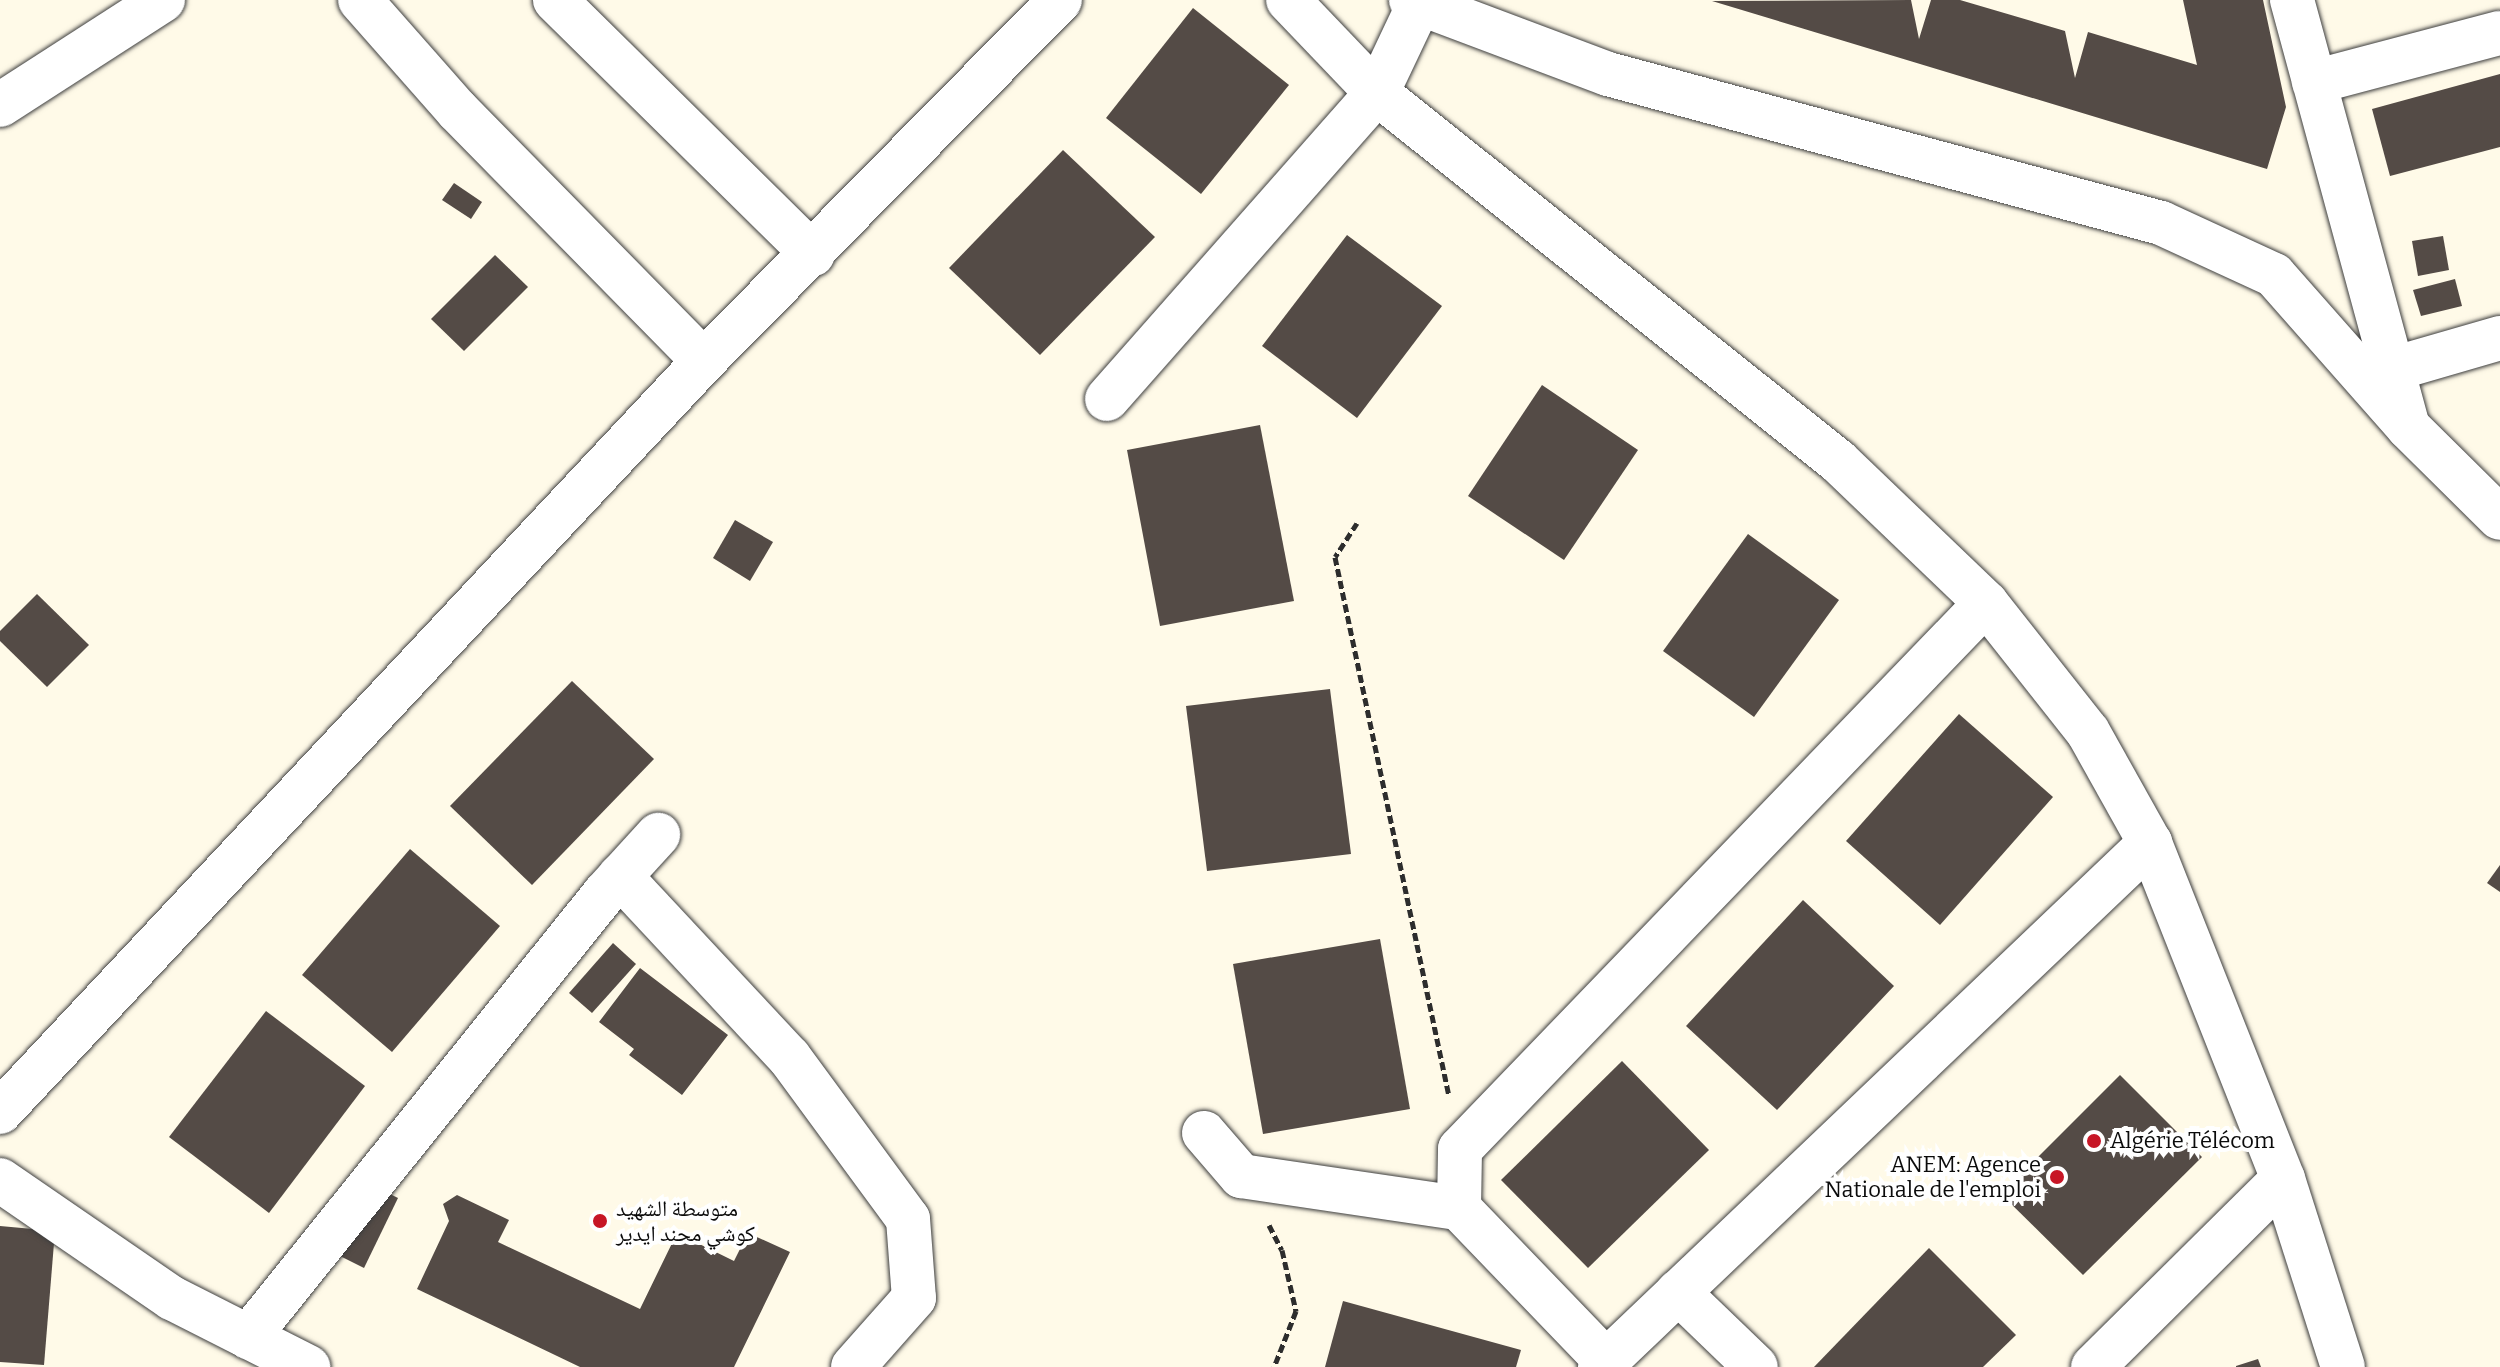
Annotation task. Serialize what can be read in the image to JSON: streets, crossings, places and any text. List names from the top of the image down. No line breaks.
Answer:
{"places":["Algérie Télécom","ANEM: Agence Nationale de l'emploi","متوسطة الشهيد كوشي محند ايدير"]}
